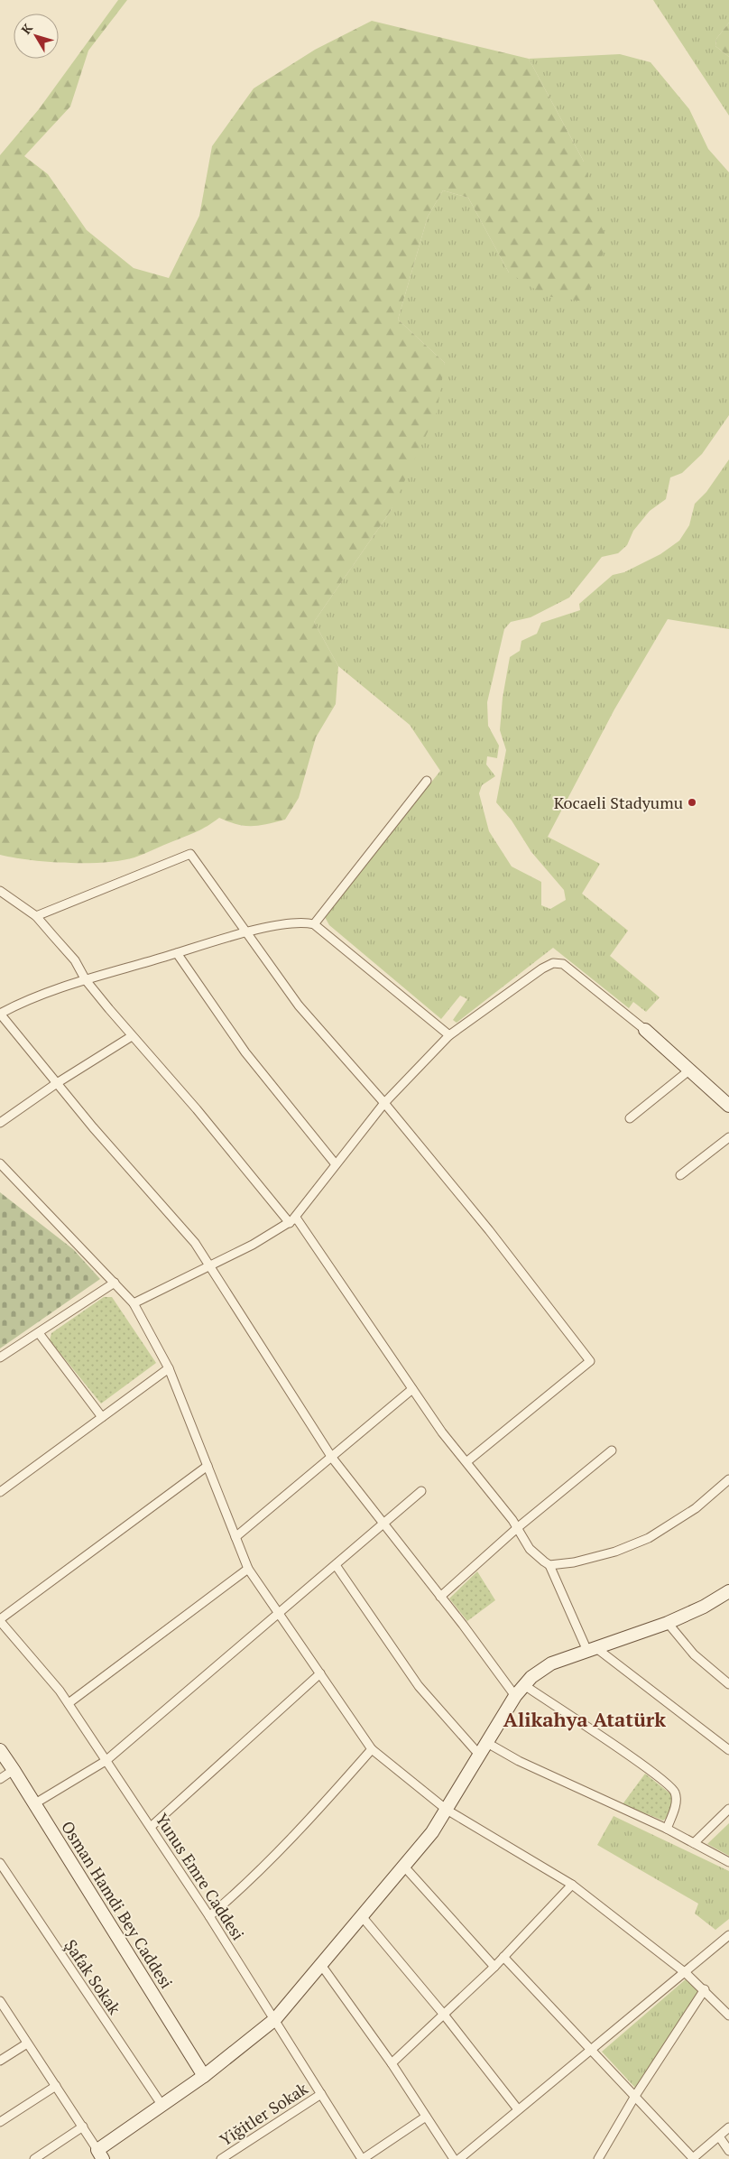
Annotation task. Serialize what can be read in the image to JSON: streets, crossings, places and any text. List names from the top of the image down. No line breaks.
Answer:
{"streets":{"street":["Yunus Emre Caddesi","Osman Hamdi Bey Caddesi","Şafak Sokak","Yiğitler Sokak"]},"crossings":[["Yunus Emre Caddesi","Yiğitler Sokak"]],"districts":["Alikahya Atatürk"],"places":["Kocaeli Stadyumu"],"north":"top left"}
